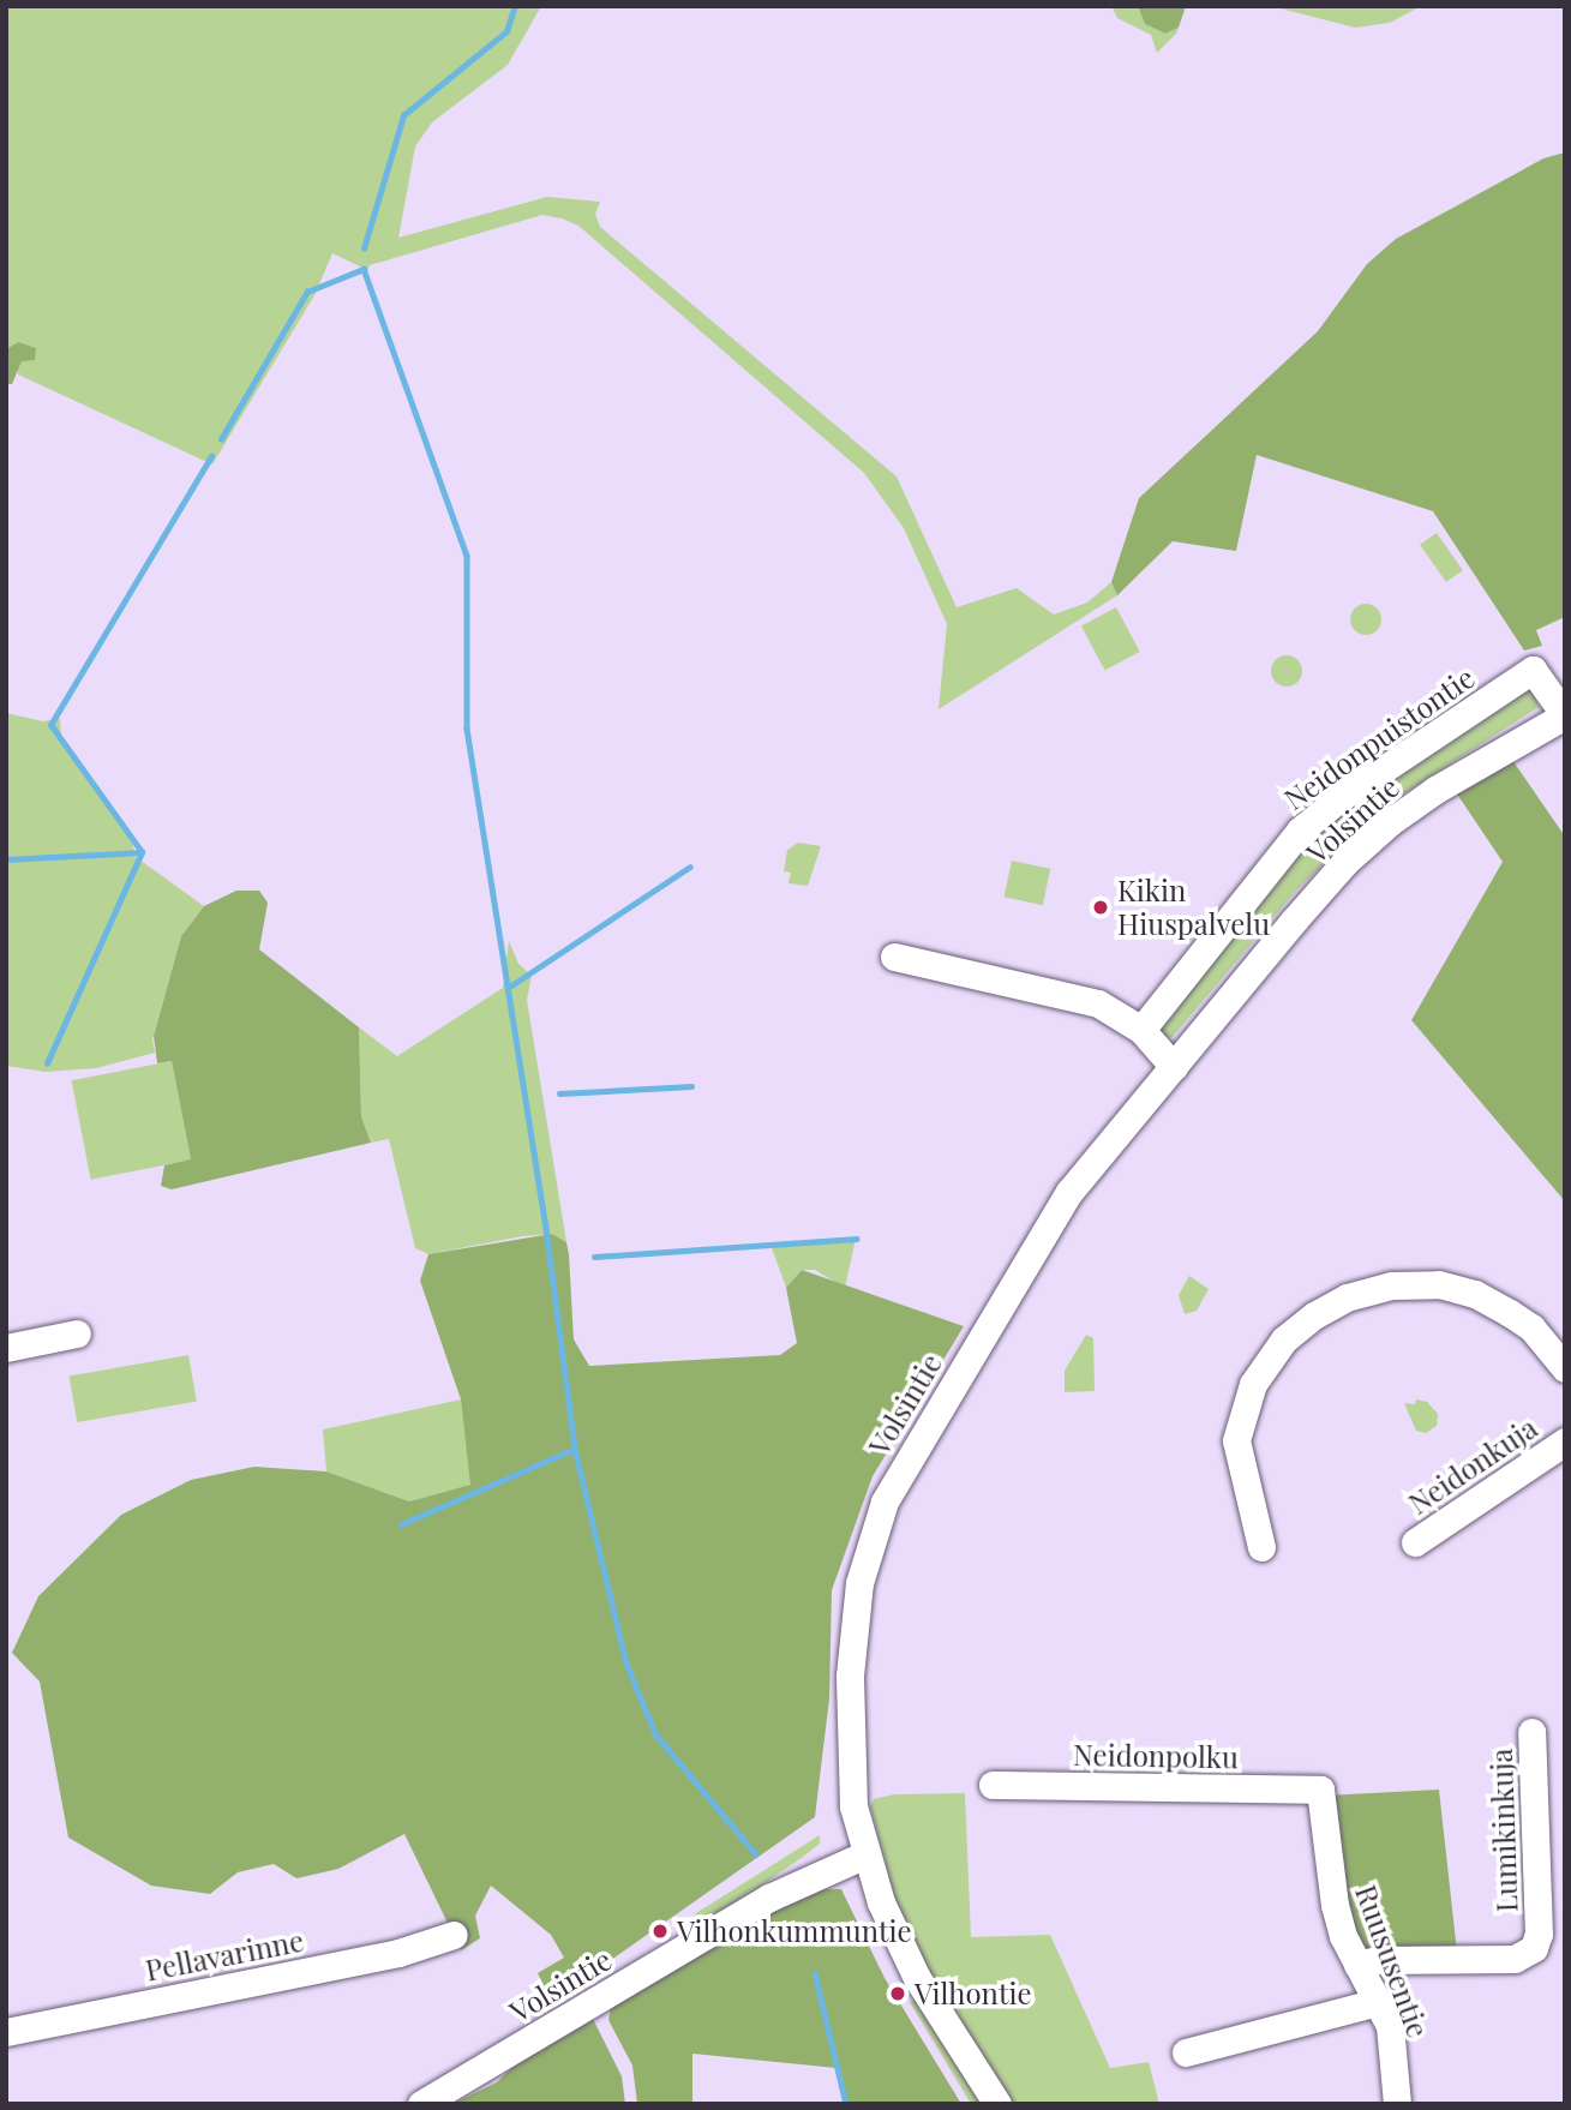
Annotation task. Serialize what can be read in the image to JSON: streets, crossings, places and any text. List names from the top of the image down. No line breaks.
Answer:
{"streets":{"street":["Neidonpuistontie","Volsintie","Neidonkuja","Neidonpolku","Lumikinkuja","Pellavarinne","Ruususentie"]},"crossings":[["Neidonpuistontie","Volsintie"],["Neidonpolku","Ruususentie"],["Lumikinkuja","Ruususentie"]],"places":["Kikin Hiuspalvelu","Vilhonkummuntie","Vilhontie"]}
